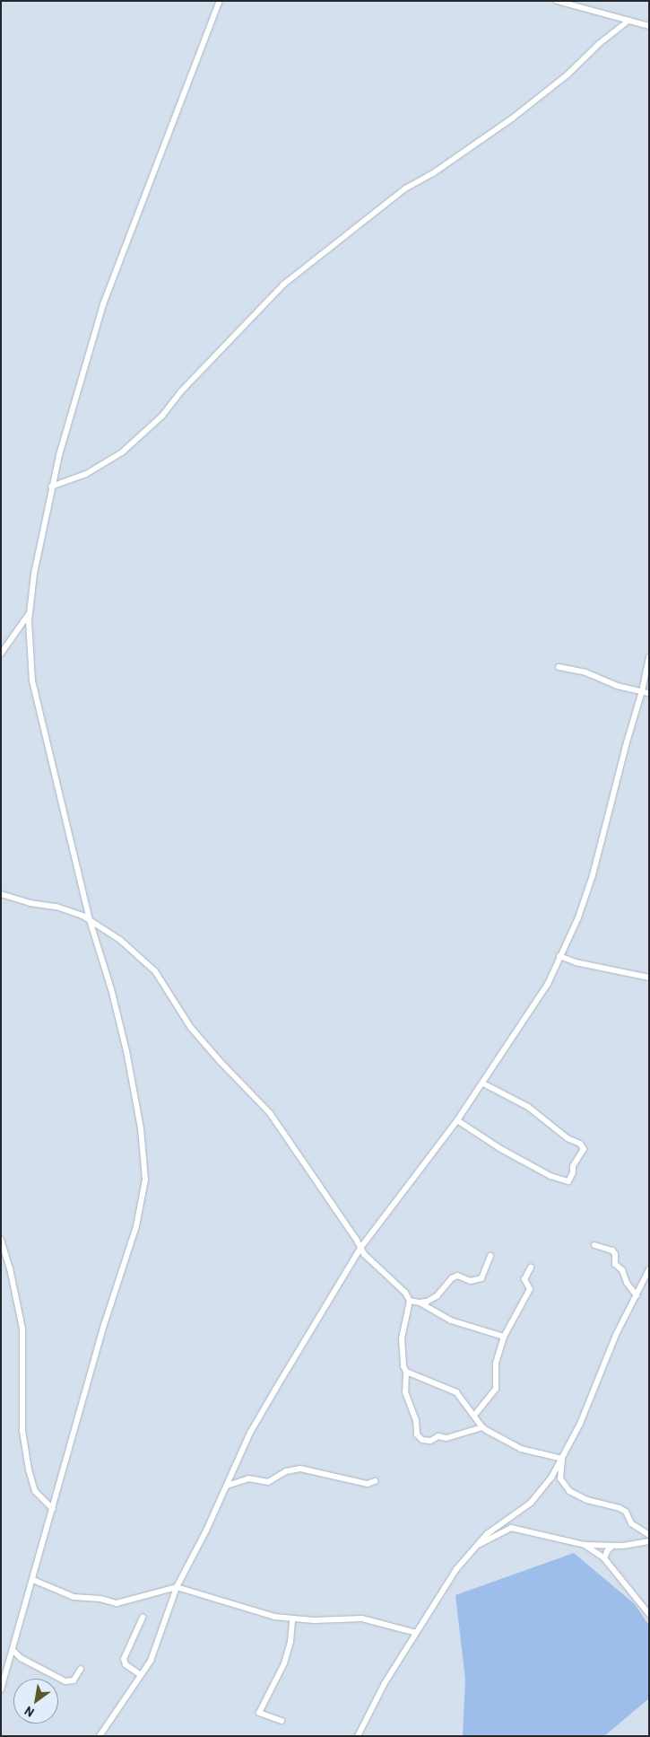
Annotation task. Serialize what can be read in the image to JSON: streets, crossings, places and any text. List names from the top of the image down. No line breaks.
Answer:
{"north":"bottom left"}
